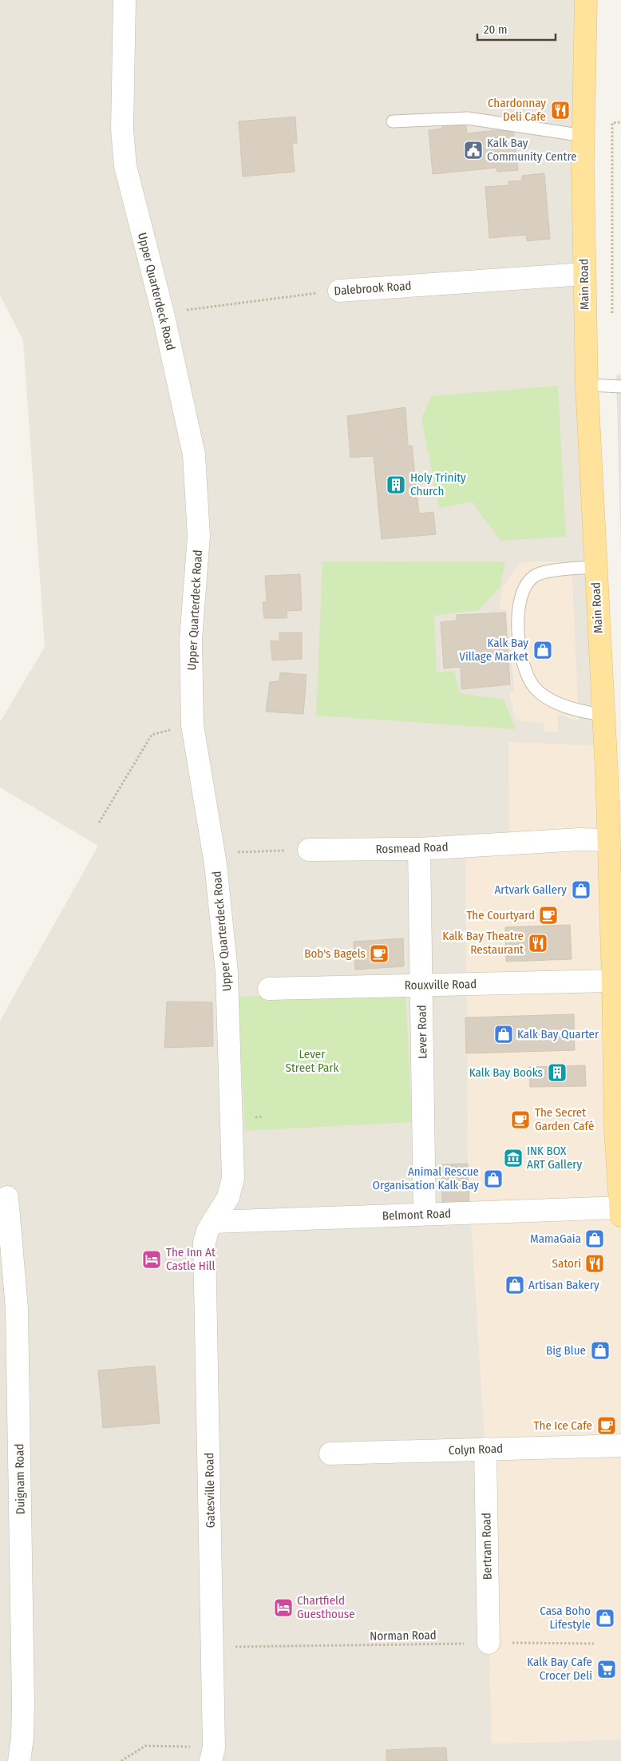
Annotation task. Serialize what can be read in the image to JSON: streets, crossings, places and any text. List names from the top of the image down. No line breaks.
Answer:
{"streets":{"main road":["Main Road"],"street":["Dalebrook Road","Upper Quarterdeck Road","Rosmead Road","Rouxville Road","Lever Road","Belmont Road","Colyn Road","Duignam Road","Gatesville Road","Bertram Road"],"path":["Norman Road"]},"crossings":[["Main Road","Dalebrook Road"],["Main Road","Rosmead Road"],["Main Road","Rouxville Road"],["Main Road","Belmont Road"],["Dalebrook Road","Upper Quarterdeck Road"],["Upper Quarterdeck Road","Belmont Road"],["Upper Quarterdeck Road","Gatesville Road"],["Rosmead Road","Lever Road"],["Rouxville Road","Lever Road"],["Lever Road","Belmont Road"],["Belmont Road","Gatesville Road"],["Colyn Road","Bertram Road"],["Gatesville Road","Norman Road"],["Bertram Road","Norman Road"]],"parks":["Lever Street Park"],"places":{"restaurant":["Chardonnay Deli Cafe","Kalk Bay Theatre Restaurant","Satori"],"public building":["Kalk Bay Community Centre"],"building":["Holy Trinity Church","Kalk Bay Books"],"shop":["Kalk Bay Village Market","Artvark Gallery","Kalk Bay Quarter","Animal Rescue Organisation Kalk Bay","MamaGaia","Artisan Bakery","Big Blue","Casa Boho Lifestyle"],"cafe":["The Courtyard","Bob's Bagels","The Secret Garden Café","The Ice Cafe"],"museum":["INK BOX ART Gallery"],"hotel":["The Inn At Castle Hill","Chartfield Guesthouse"],"supermarket":["Kalk Bay Cafe Crocer Deli"]},"scale_bar":"20 m"}
